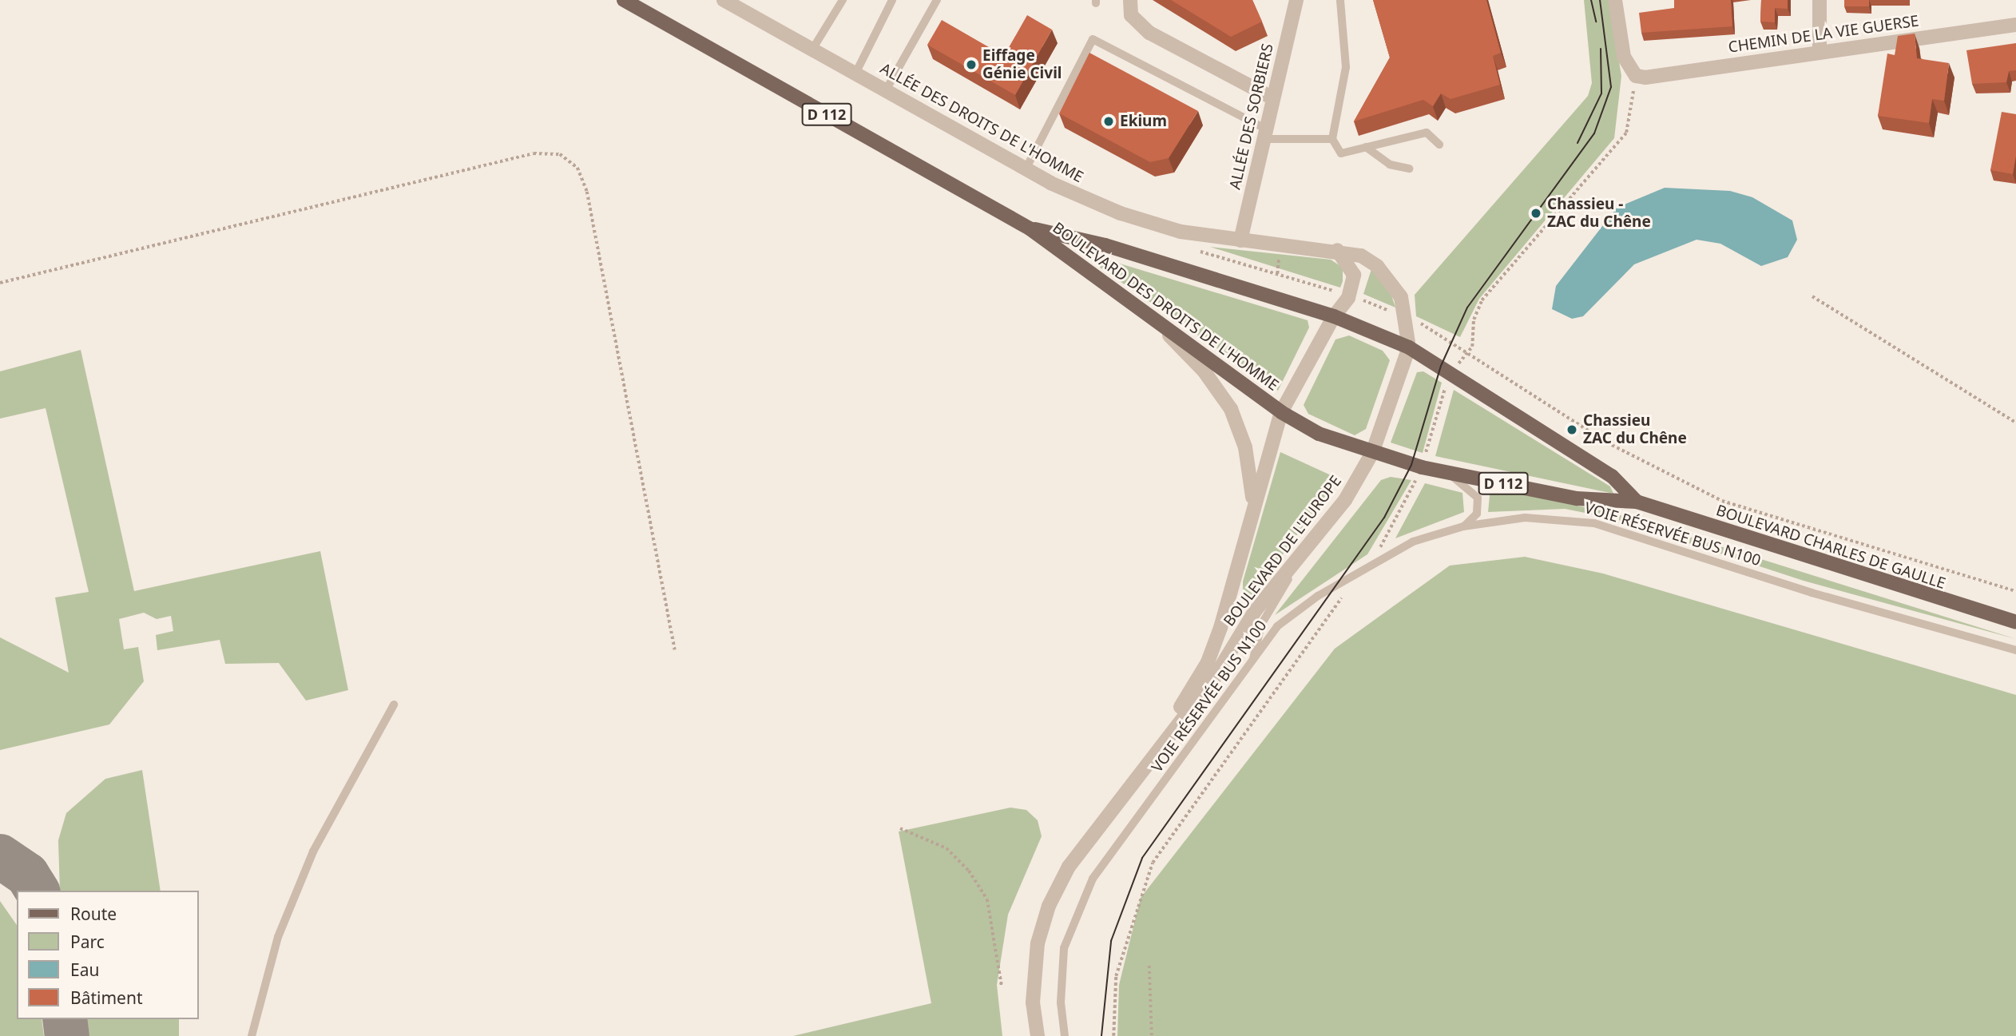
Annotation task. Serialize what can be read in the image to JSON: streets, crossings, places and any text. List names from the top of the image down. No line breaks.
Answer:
{"streets":{"main road":["D 112","BOULEVARD DES DROITS DE L'HOMME","BOULEVARD CHARLES DE GAULLE"],"street":["CHEMIN DE LA VIE GUERSE","ALLÉE DES SORBIERS","ALLÉE DES DROITS DE L'HOMME","BOULEVARD DE L'EUROPE"],"lane":["VOIE RÉSERVÉE BUS N100"]},"crossings":[["ALLÉE DES SORBIERS","ALLÉE DES DROITS DE L'HOMME"],["ALLÉE DES DROITS DE L'HOMME","BOULEVARD DES DROITS DE L'HOMME"],["ALLÉE DES DROITS DE L'HOMME","BOULEVARD CHARLES DE GAULLE"],["ALLÉE DES DROITS DE L'HOMME","BOULEVARD DE L'EUROPE"],["BOULEVARD DES DROITS DE L'HOMME","BOULEVARD CHARLES DE GAULLE"],["BOULEVARD DES DROITS DE L'HOMME","BOULEVARD DE L'EUROPE"],["BOULEVARD CHARLES DE GAULLE","BOULEVARD DE L'EUROPE"]],"places":["Eiffage Génie Civil","Ekium","Chassieu - ZAC du Chêne","Chassieu ZAC du Chêne"],"legend":["Route","Parc","Eau","Bâtiment"]}
